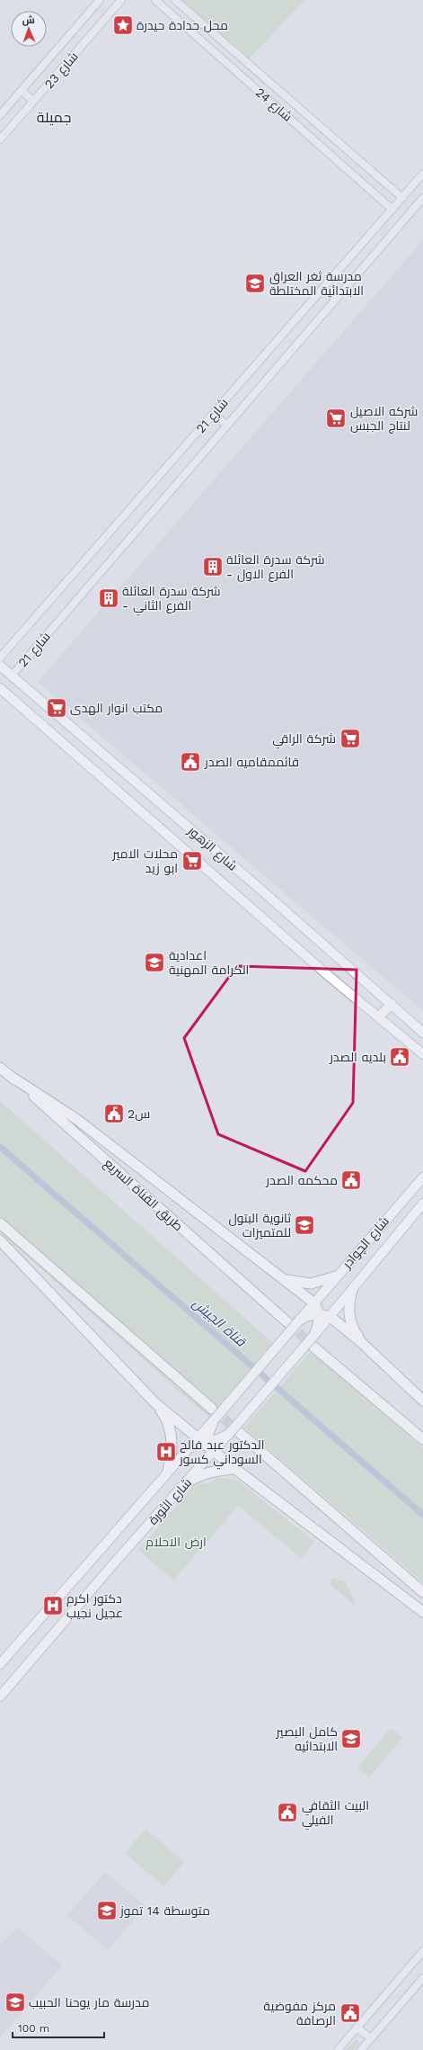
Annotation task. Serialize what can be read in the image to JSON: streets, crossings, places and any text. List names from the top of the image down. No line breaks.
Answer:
{"streets":{"highway":["طريق القناة السريع"],"main road":["شارع الزهور","شارع الچوادر","شارع الثورة"],"street":["شارع 23","شارع 24","شارع 21"]},"crossings":[["شارع 24","شارع 21"],["شارع 21","شارع الزهور"]],"districts":["جميلة"],"water":["قناة الجيش"],"parks":["ارض الاحلام"],"places":{"place":["محل حدادة حيدرة"],"school or university":["مدرسة ثغر العراق الابتدائية المختلطة","اعدادية الكرامة المهنية","ثانوية البتول للمتميزات","كامل البصير الابتدائيه","متوسطة 14 تموز","مدرسة مار يوحنا الحبيب"],"supermarket":["شركه الاصيل لنتاج الجبس","مكتب انوار الهدى","شركة الراقي","محلات الامير ابو زيد"],"building":["شركة سدرة العائلة - الفرع الاول","شركة سدرة العائلة - الفرع الثاني"],"public building":["قائممقاميه الصدر","بلديه الصدر","س2","محكمه الصدر","البيت الثقافي الفيلي","مركز مفوضية الرصافة"],"hospital":["الدكتور عبد فالح السوداني كسور","دكتور اكرم عجيل نجيب"]},"scale_bar":"100 m","north":"top"}
